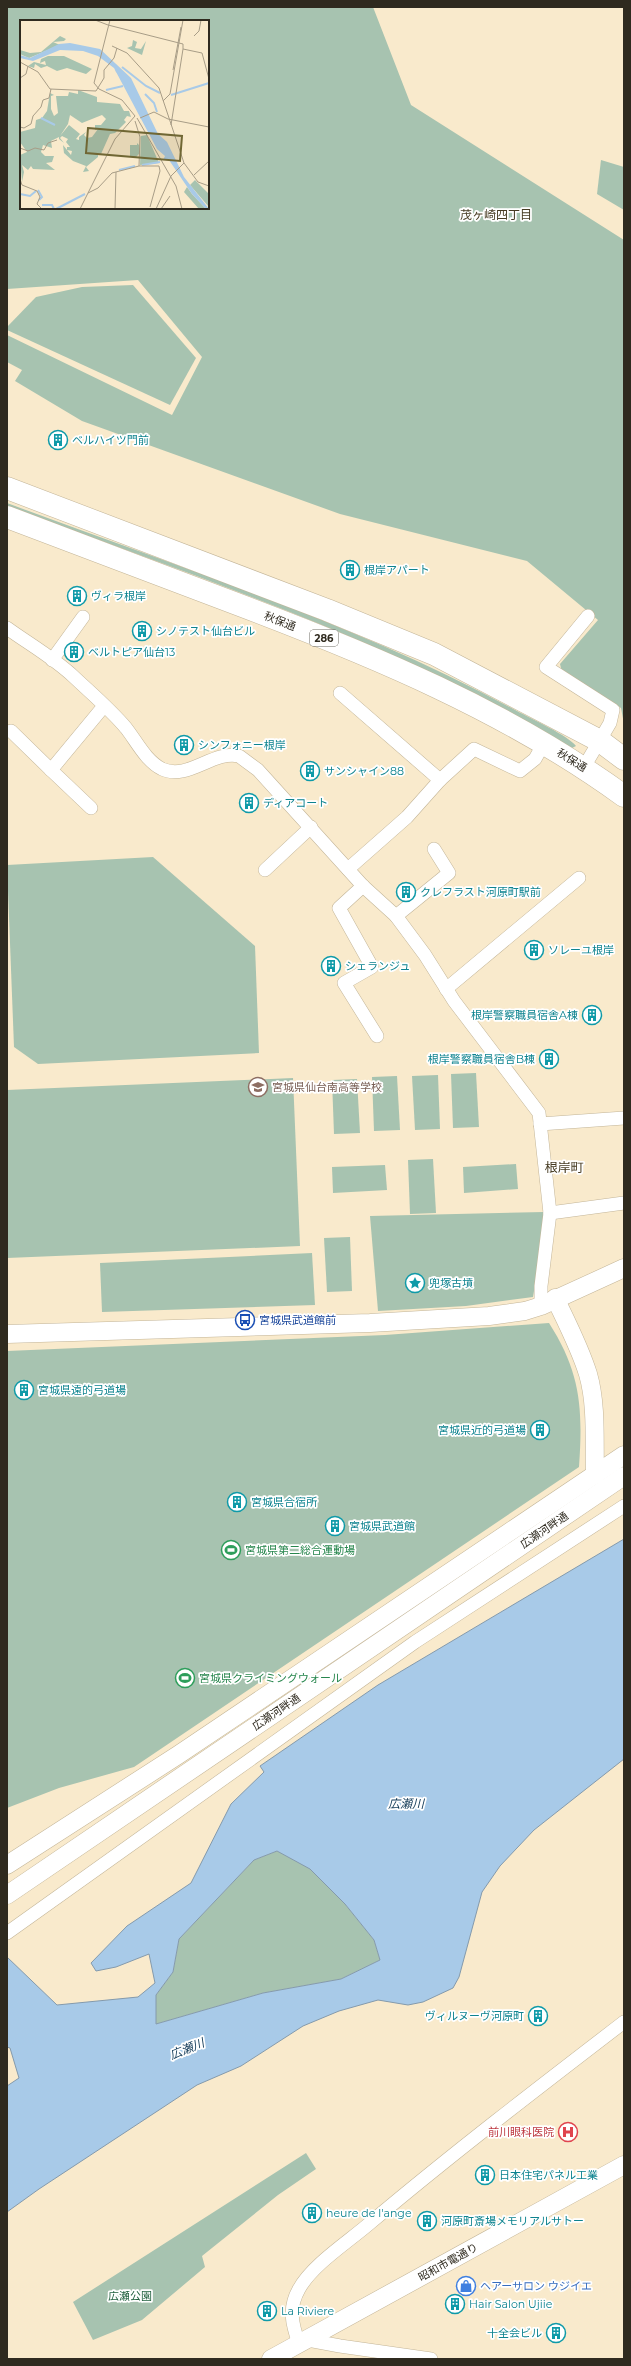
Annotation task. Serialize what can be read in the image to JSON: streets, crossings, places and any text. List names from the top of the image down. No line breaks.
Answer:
{"streets":{"highway":["秋保通","286"],"main road":["広瀬河畔通","昭和市電通り"]},"districts":["茂ヶ崎四丁目","根岸町"],"water":["広瀬川"],"parks":["広瀬公園"],"places":{"building":["ベルハイツ門前","根岸アパート","ヴィラ根岸","シノテスト仙台ビル","ベルトピア仙台13","シンフォニー根岸","サンシャイン88","ディアコート","クレフラスト河原町駅前","ソレーユ根岸","シェランジュ","根岸警察職員宿舎A棟","根岸警察職員宿舎B棟","宮城県遠的弓道場","宮城県近的弓道場","宮城県合宿所","宮城県武道館","ヴィルヌーヴ河原町","日本住宅パネル工業","heure de l'ange","河原町斎場メモリアルサトー","Hair Salon Ujiie","La Riviere","十全会ビル"],"school or university":["宮城県仙台南高等学校"],"place":["兜塚古墳"],"bus stop":["宮城県武道館前"],"sports":["宮城県第二総合運動場","宮城県クライミングウォール"],"hospital":["前川眼科医院"],"shop":["ヘアーサロン ウジイエ"]}}
